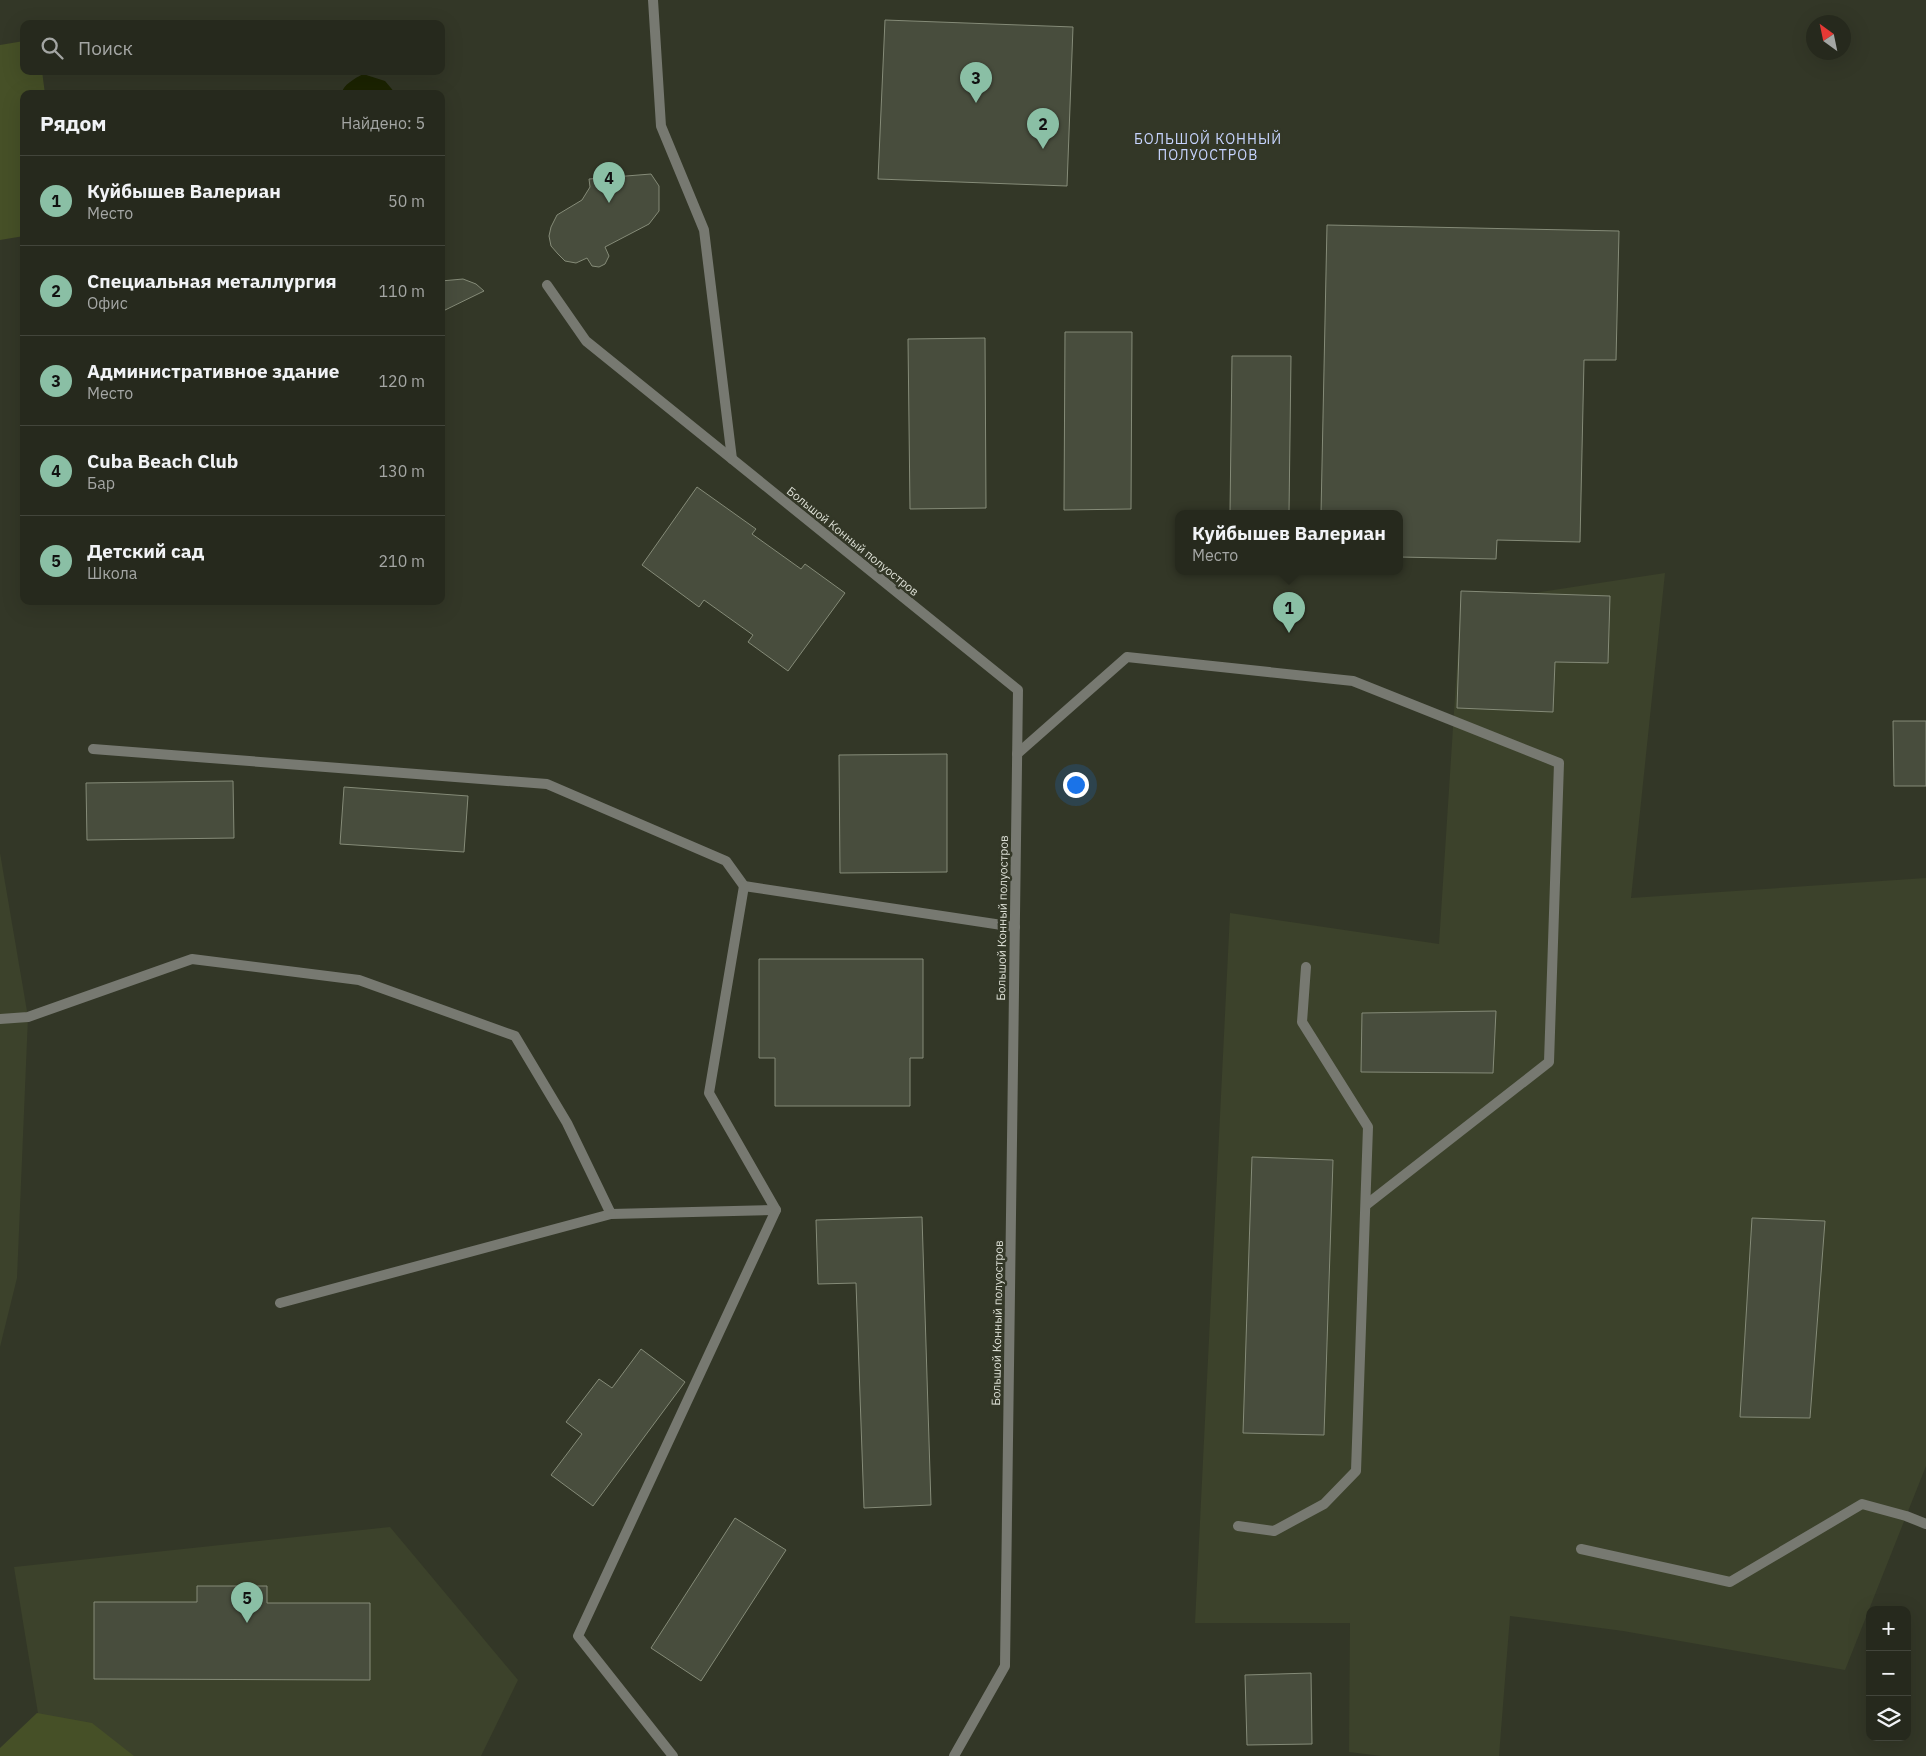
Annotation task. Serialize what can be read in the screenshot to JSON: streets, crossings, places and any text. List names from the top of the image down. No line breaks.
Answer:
{"streets":{"street":["Большой Конный полуостров"]},"districts":["БОЛЬШОЙ КОННЫЙ ПОЛУОСТРОВ"],"north":"top left","page":{"search":"Поиск","pins":["3","2","4","1","5"],"heading":["Рядом","Найдено: 5"],"list":[{"mark":"1","name":"Куйбышев Валериан","note":"Место","value":"50 m"},{"mark":"2","name":"Специальная металлургия","note":"Офис","value":"110 m"},{"mark":"3","name":"Административное здание","note":"Место","value":"120 m"},{"mark":"4","name":"Cuba Beach Club","note":"Бар","value":"130 m"},{"mark":"5","name":"Детский сад","note":"Школа","value":"210 m"}],"popup":["Куйбышев Валериан","Место"],"map_buttons":["+","−"]}}
